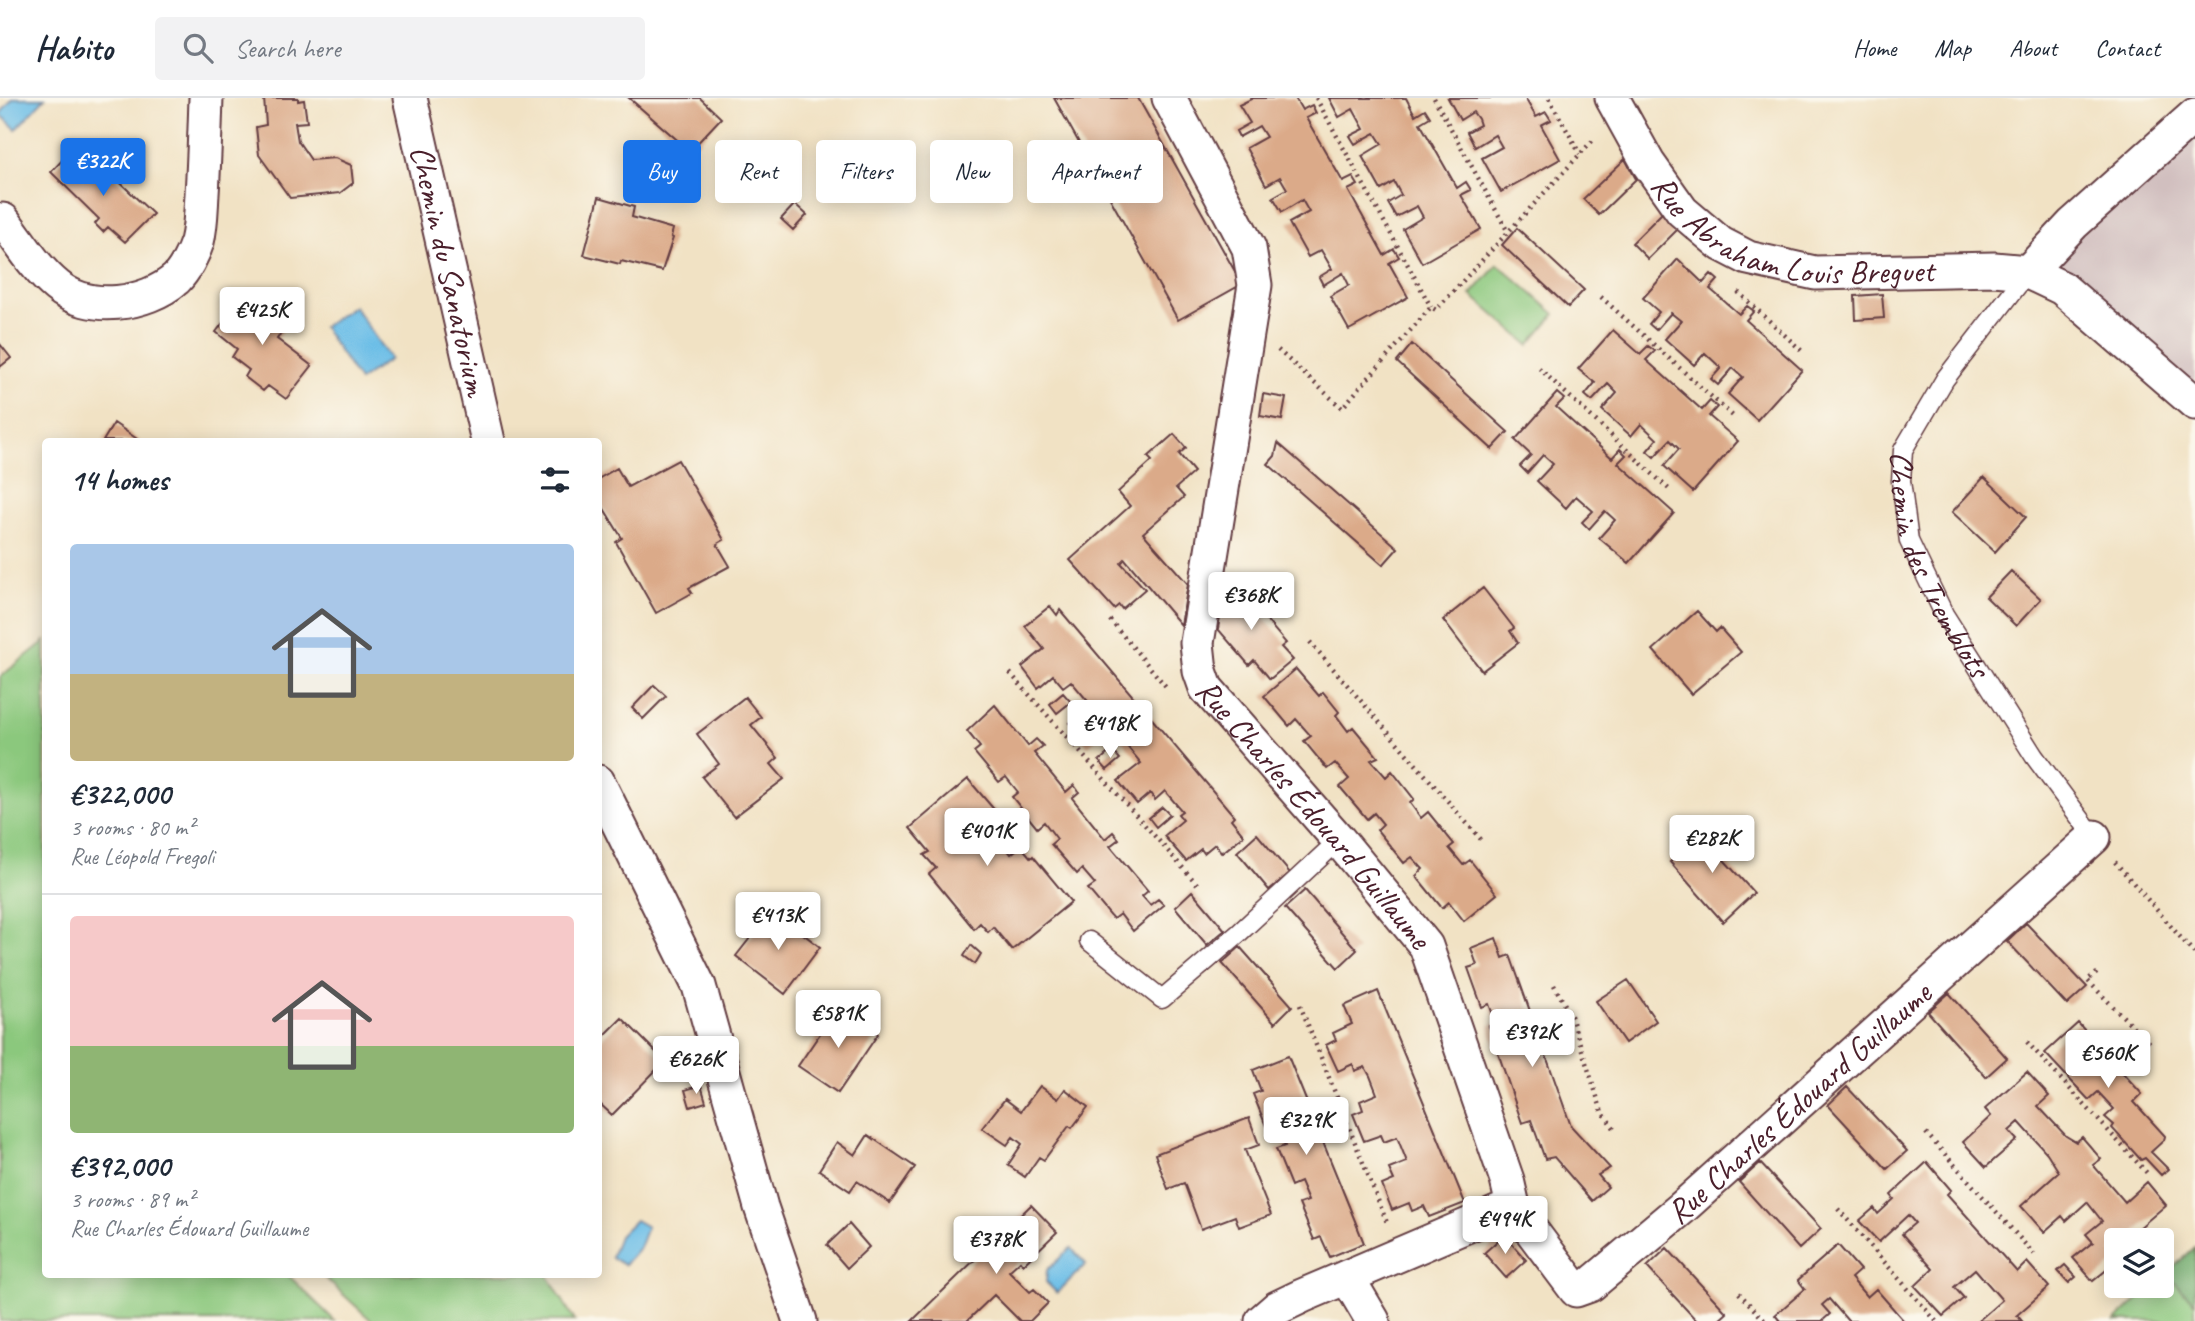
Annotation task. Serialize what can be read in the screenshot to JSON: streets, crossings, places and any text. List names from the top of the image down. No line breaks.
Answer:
{"streets":{"street":["Rue Abraham Louis Breguet","Chemin du Sanatorium","Chemin des Tremblots","Rue Charles Édouard Guillaume"]},"crossings":[["Rue Abraham Louis Breguet","Chemin des Tremblots"],["Chemin des Tremblots","Rue Charles Édouard Guillaume"]],"page":{"header":"Habito","search":"Search here","nav":["Home","Map","About","Contact"],"price":["€322K","€425K","€368K","€418K","€401K","€282K","€413K","€581K","€392K","€560K","€626K","€329K","€494K","€378K"],"chip":["Buy","Rent","Filters","New","Apartment"],"heading":"14 homes","list":[{"name":"€322,000","note":"3 rooms · 80 m² · Rue Léopold Fregoli"},{"name":"€392,000","note":"3 rooms · 89 m² · Rue Charles Édouard Guillaume"}]}}
